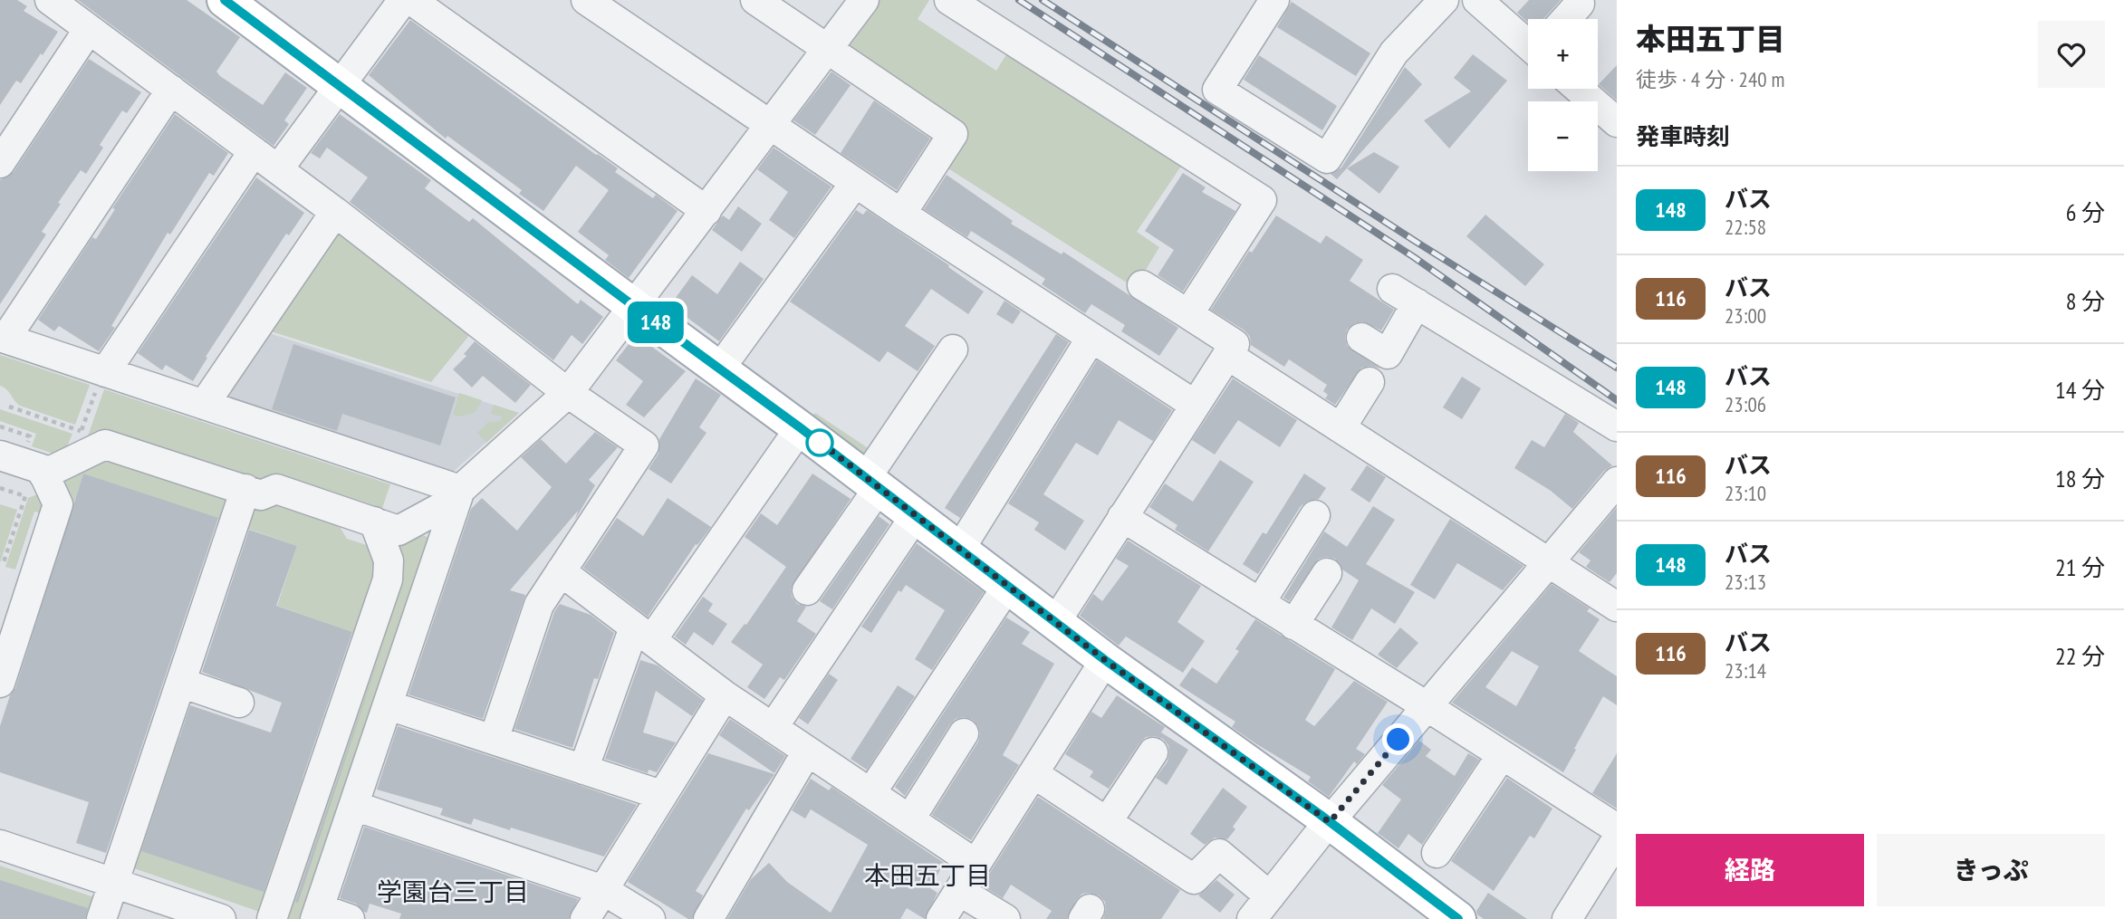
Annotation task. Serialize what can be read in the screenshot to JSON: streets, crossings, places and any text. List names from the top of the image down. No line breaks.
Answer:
{"districts":["本田五丁目","学園台三丁目"],"lines":["bus line 148"],"page":{"on_map":"148","heading":[["本田五丁目","徒歩 · 4 分 · 240 m"],"発車時刻"],"map_buttons":["+","−"],"list":[{"mark":"148","name":"バス","note":"22:58","value":"6 分"},{"mark":"116","name":"バス","note":"23:00","value":"8 分"},{"mark":"148","name":"バス","note":"23:06","value":"14 分"},{"mark":"116","name":"バス","note":"23:10","value":"18 分"},{"mark":"148","name":"バス","note":"23:13","value":"21 分"},{"mark":"116","name":"バス","note":"23:14","value":"22 分"}],"buttons":["経路","きっぷ"]}}
